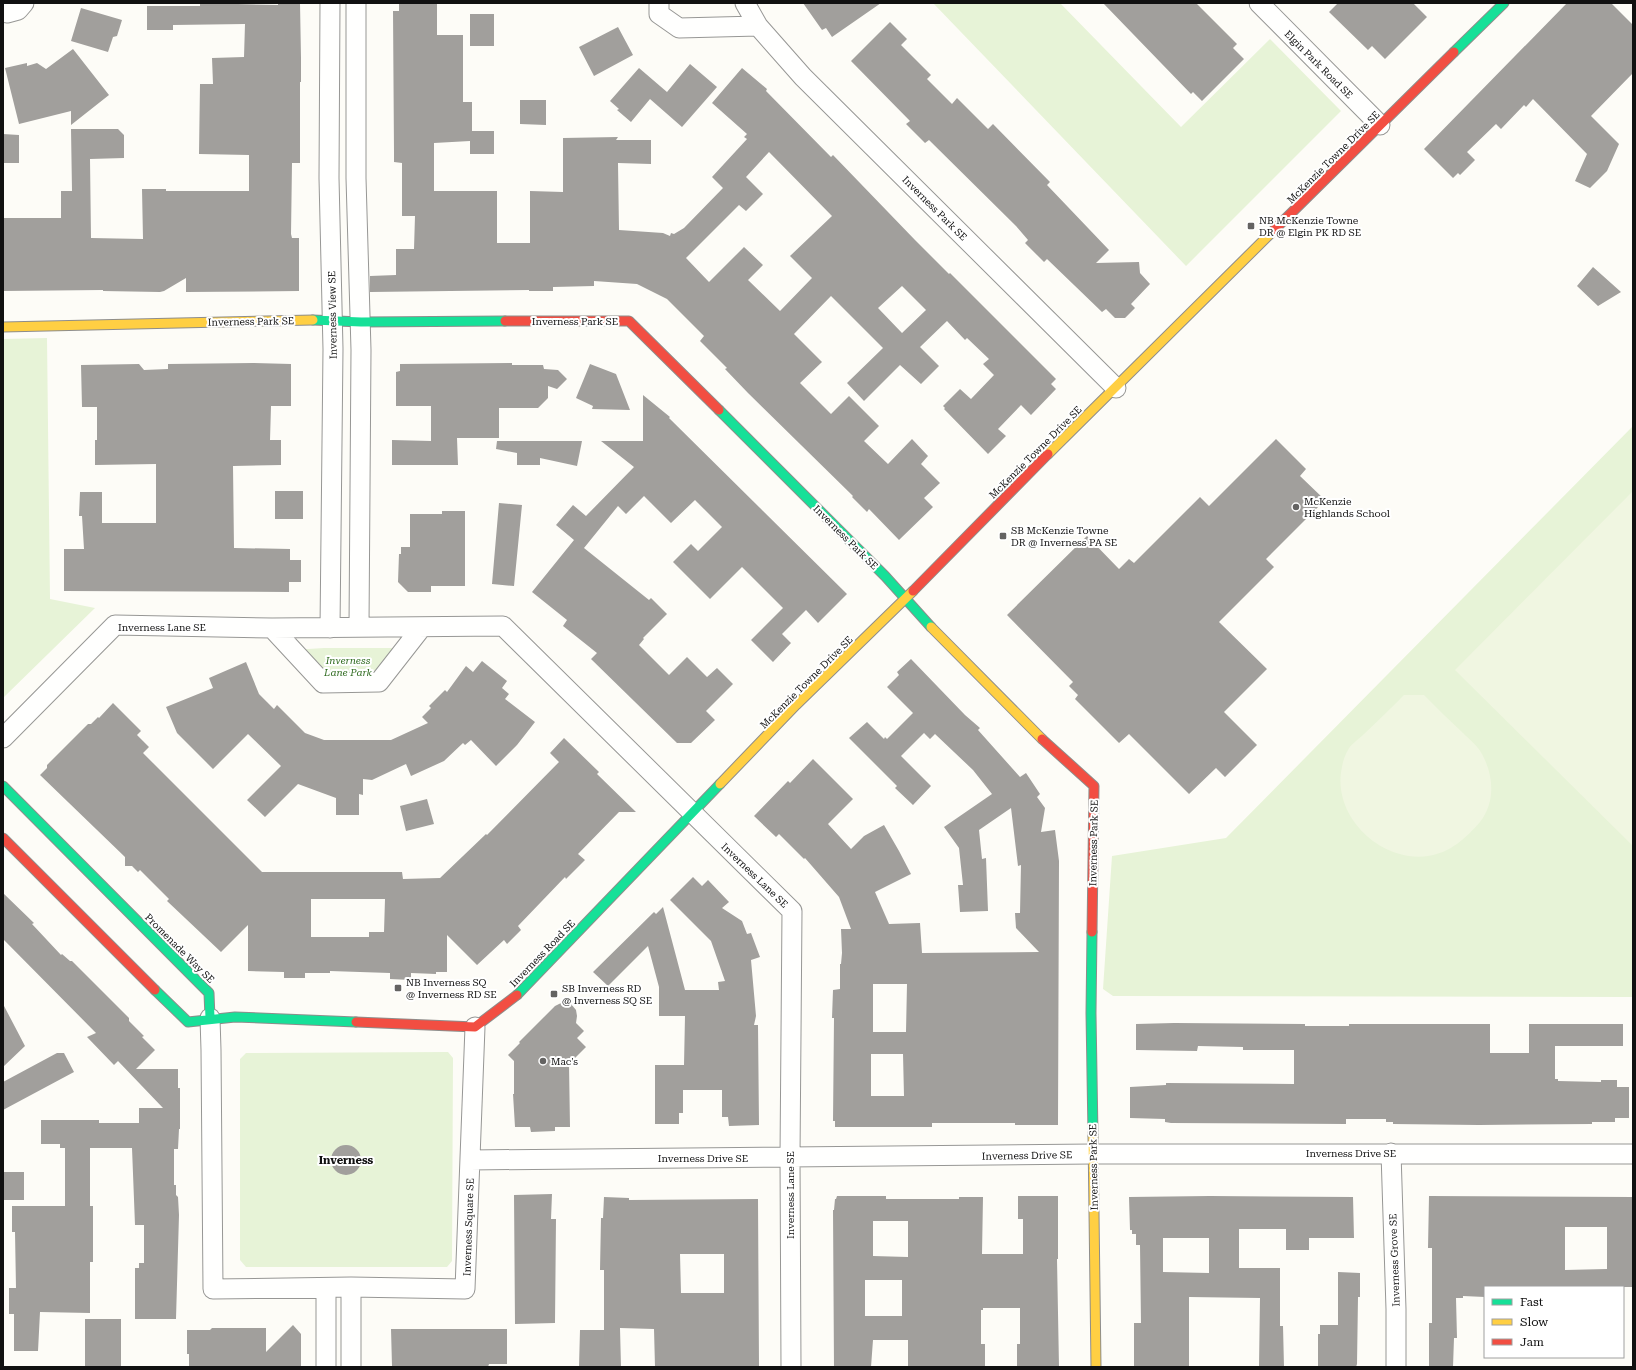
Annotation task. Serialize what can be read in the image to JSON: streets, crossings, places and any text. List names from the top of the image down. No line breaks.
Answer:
{"streets":{"street":["Elgin Park Road SE","McKenzie Towne Drive SE","Inverness Park SE","Inverness View SE","Inverness Lane SE","Promenade Way SE","Inverness Road SE","Inverness Drive SE","Inverness Square SE","Inverness Grove SE"]},"crossings":[["Elgin Park Road SE","McKenzie Towne Drive SE"],["McKenzie Towne Drive SE","Inverness Park SE"],["McKenzie Towne Drive SE","Inverness Lane SE"],["McKenzie Towne Drive SE","Inverness Road SE"],["Inverness Park SE","Inverness View SE"],["Inverness Park SE","Inverness Drive SE"],["Inverness View SE","Inverness Lane SE"],["Inverness Lane SE","Inverness Drive SE"],["Promenade Way SE","Inverness Square SE"],["Inverness Road SE","Inverness Square SE"],["Inverness Drive SE","Inverness Square SE"],["Inverness Drive SE","Inverness Grove SE"]],"districts":["Inverness"],"parks":["Inverness Lane Park"],"places":{"transit":["NB McKenzie Towne DR @ Elgin PK RD SE","SB McKenzie Towne DR @ Inverness PA SE","NB Inverness SQ @ Inverness RD SE","SB Inverness RD @ Inverness SQ SE"],"other":["McKenzie Highlands School","Mac's"]},"legend":["Fast","Slow","Jam"]}
